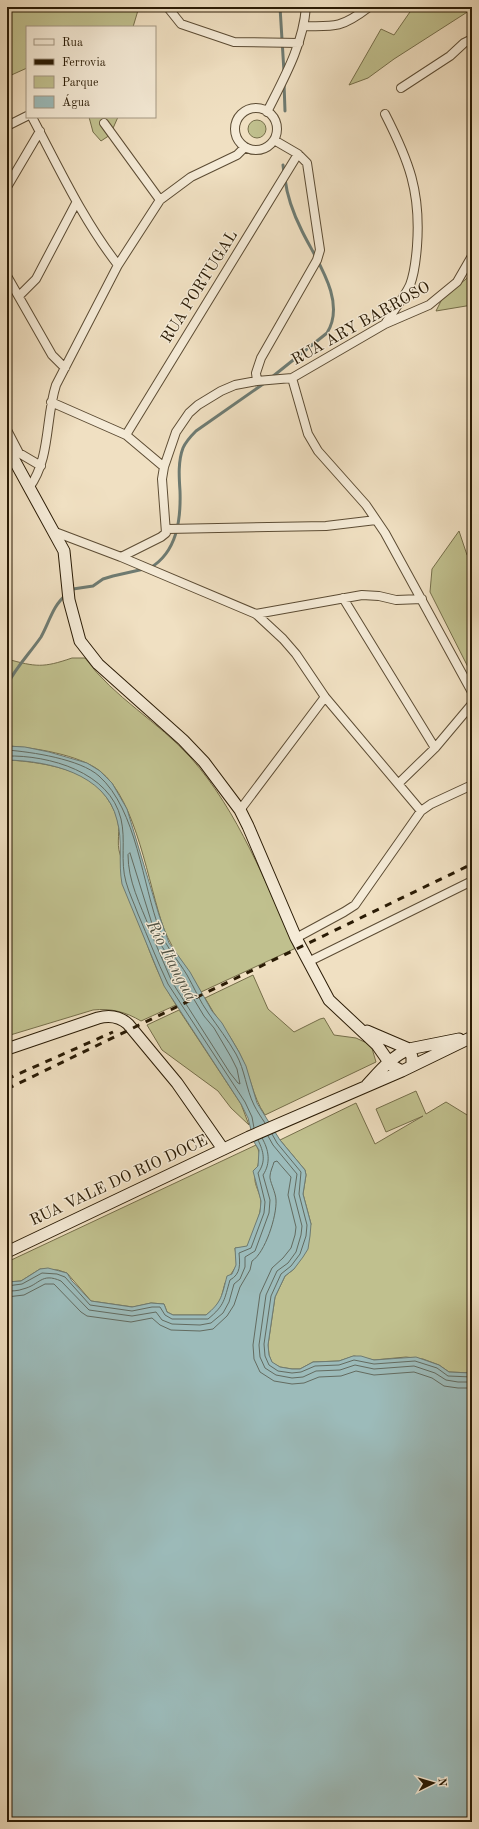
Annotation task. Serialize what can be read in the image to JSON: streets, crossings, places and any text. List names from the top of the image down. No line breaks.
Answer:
{"streets":{"street":["RUA PORTUGAL","RUA ARY BARROSO","RUA VALE DO RIO DOCE"]},"water":["Rio Itanguá"],"legend":["Rua","Ferrovia","Parque","Água"],"north":"right"}
